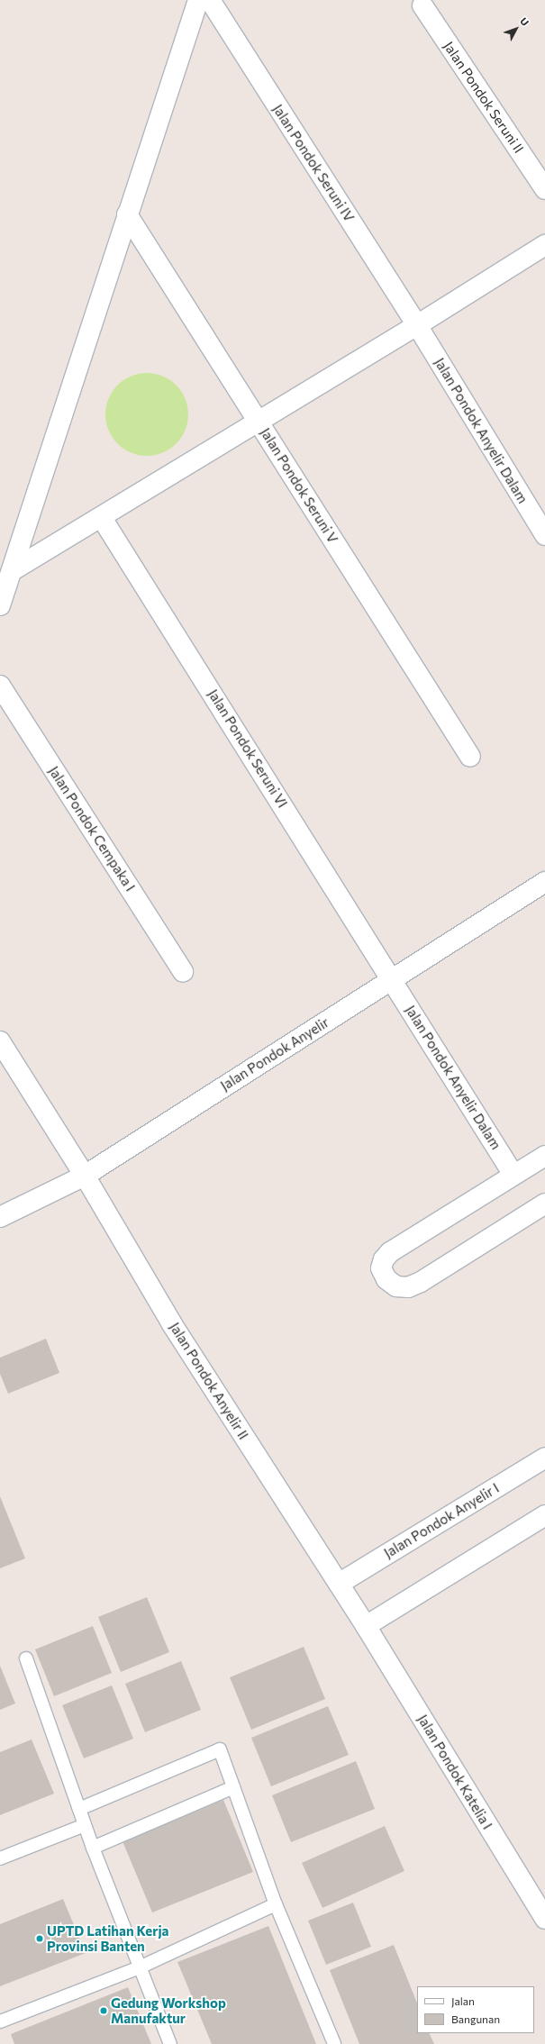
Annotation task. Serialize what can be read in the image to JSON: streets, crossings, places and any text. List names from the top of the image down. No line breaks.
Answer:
{"streets":{"street":["Jalan Pondok Seruni II","Jalan Pondok Seruni IV","Jalan Pondok Anyelir Dalam","Jalan Pondok Seruni V","Jalan Pondok Seruni VI","Jalan Pondok Cempaka I","Jalan Pondok Anyelir","Jalan Pondok Anyelir II","Jalan Pondok Anyelir I","Jalan Pondok Katelia I"]},"crossings":[["Jalan Pondok Seruni IV","Jalan Pondok Anyelir Dalam"],["Jalan Pondok Anyelir Dalam","Jalan Pondok Seruni VI"],["Jalan Pondok Anyelir Dalam","Jalan Pondok Anyelir"],["Jalan Pondok Seruni VI","Jalan Pondok Anyelir"],["Jalan Pondok Anyelir","Jalan Pondok Anyelir II"],["Jalan Pondok Anyelir II","Jalan Pondok Anyelir I"],["Jalan Pondok Anyelir II","Jalan Pondok Katelia I"]],"places":["UPTD Latihan Kerja Provinsi Banten","Gedung Workshop Manufaktur"],"legend":["Jalan","Bangunan"],"north":"top right"}
